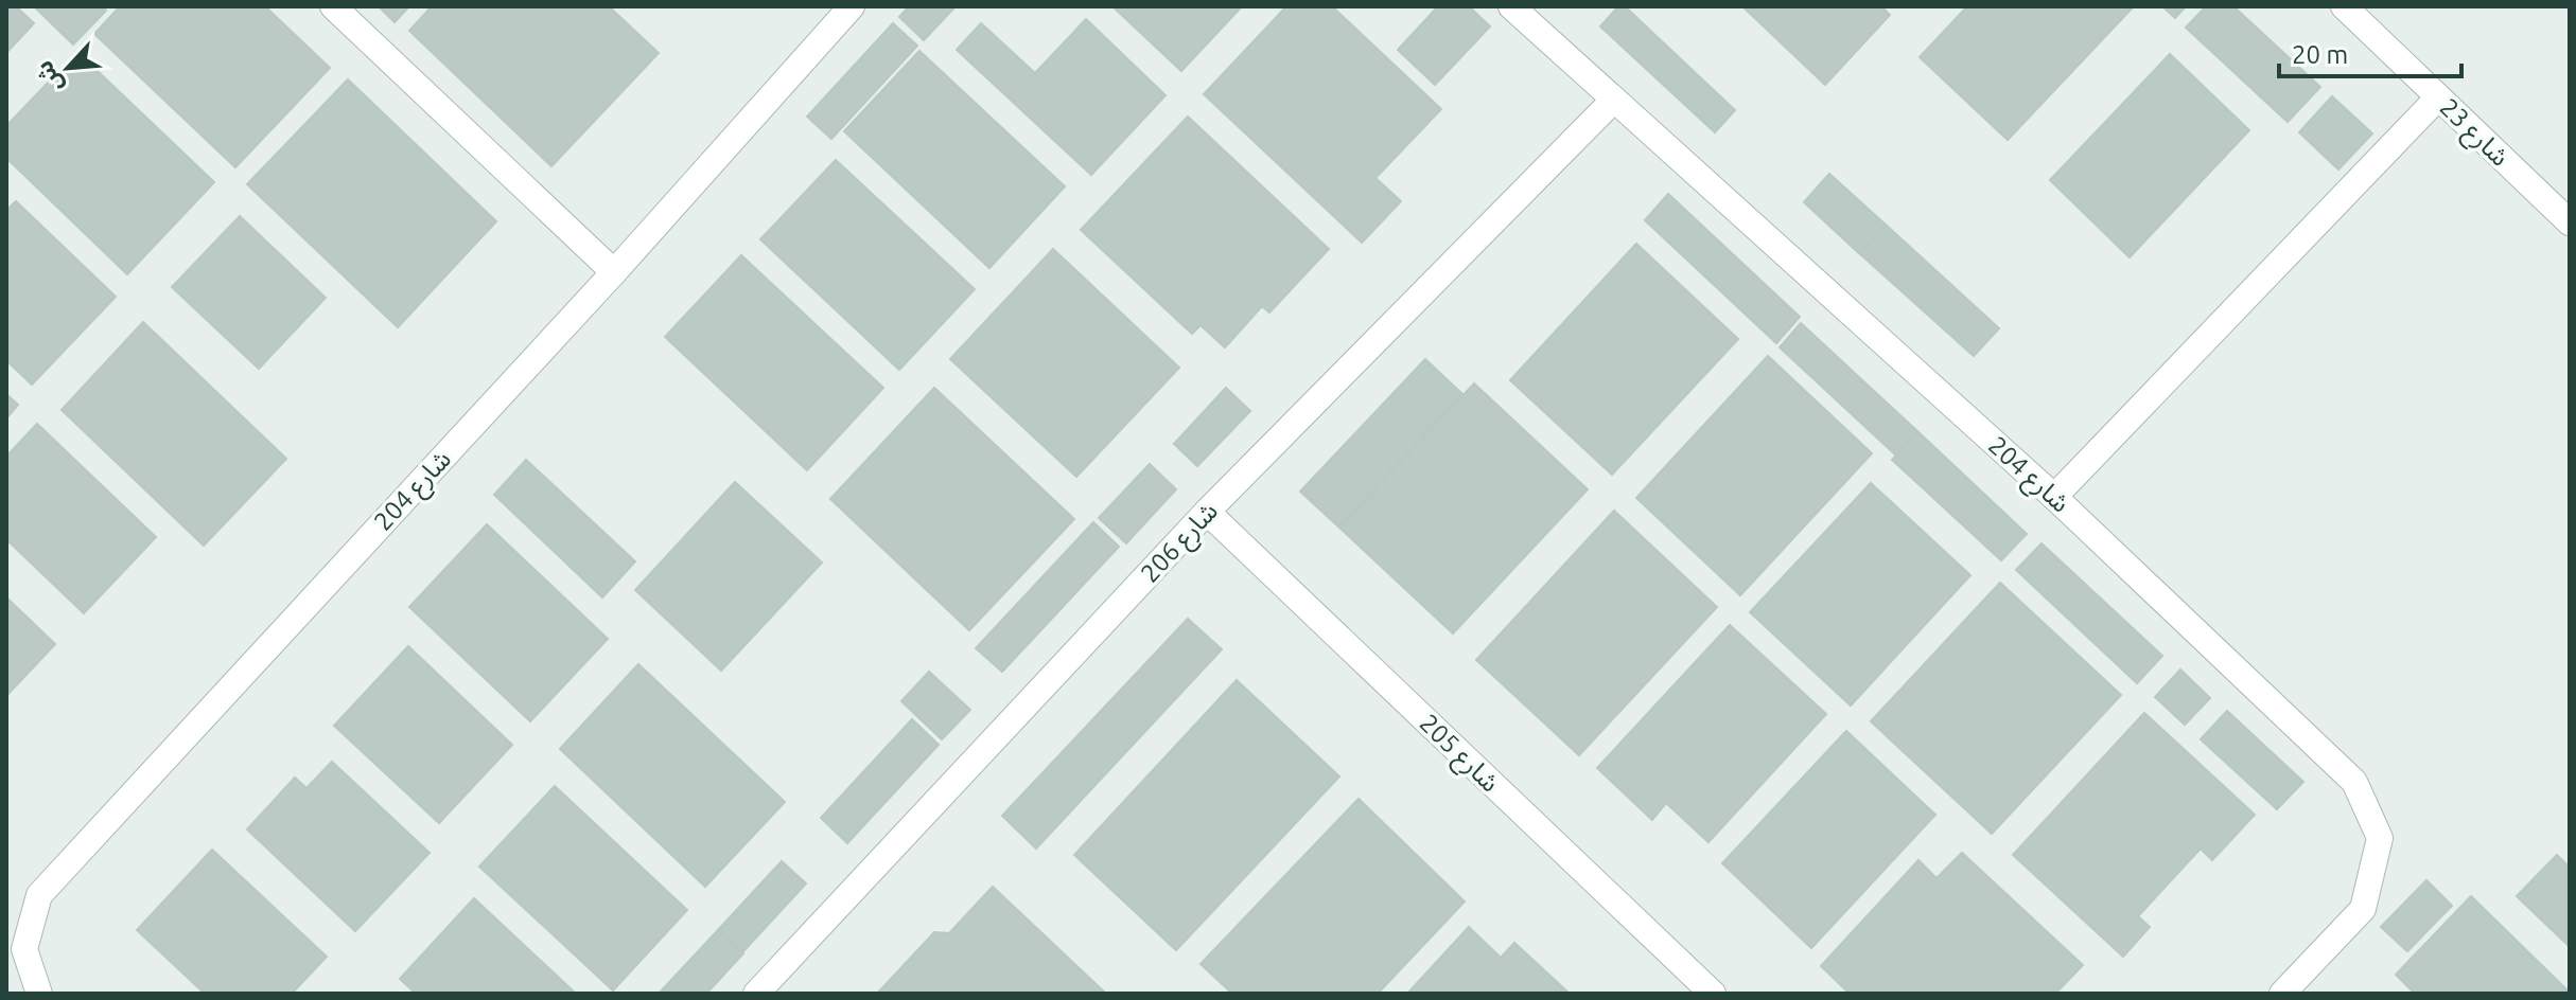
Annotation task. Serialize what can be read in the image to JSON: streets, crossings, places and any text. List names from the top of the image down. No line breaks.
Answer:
{"streets":{"street":["شارع 23","شارع 204","شارع 206","شارع 205"]},"crossings":[["شارع 204","شارع 206"],["شارع 206","شارع 205"]],"scale_bar":"20 m","north":"bottom left"}
